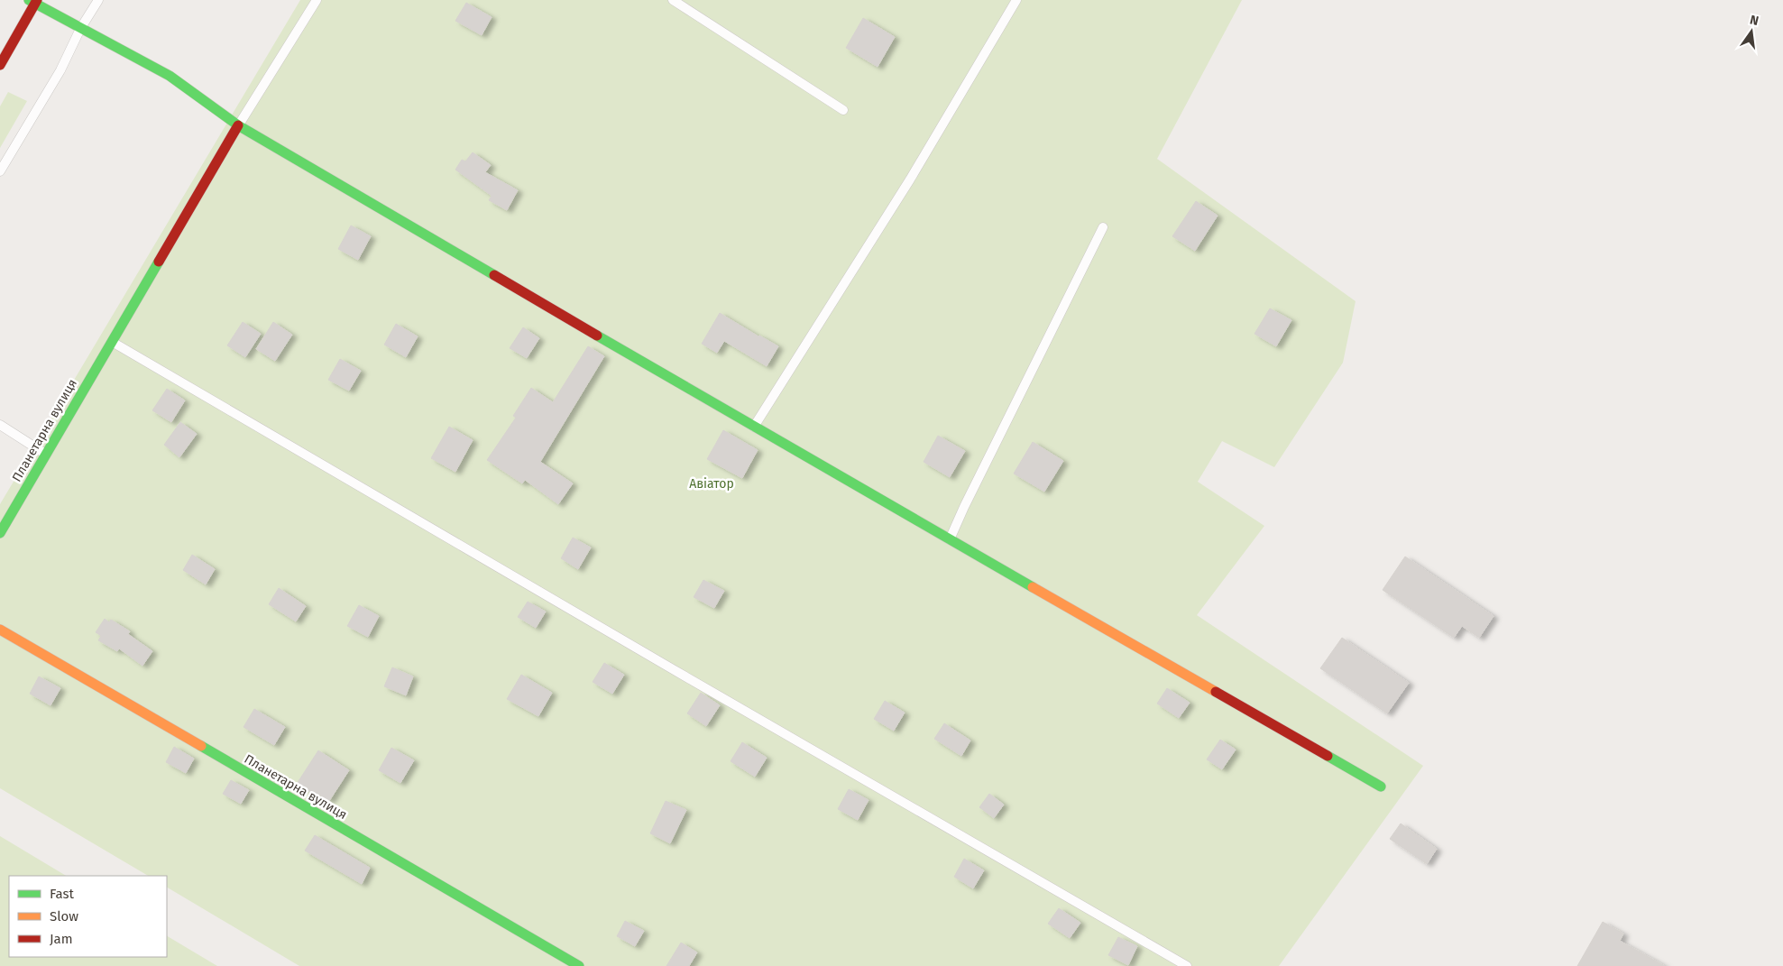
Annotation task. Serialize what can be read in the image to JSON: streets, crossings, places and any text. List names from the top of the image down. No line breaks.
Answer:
{"streets":{"street":["Планетарна вулиця"]},"parks":["Авіатор"],"legend":["Fast","Slow","Jam"],"north":"top"}
